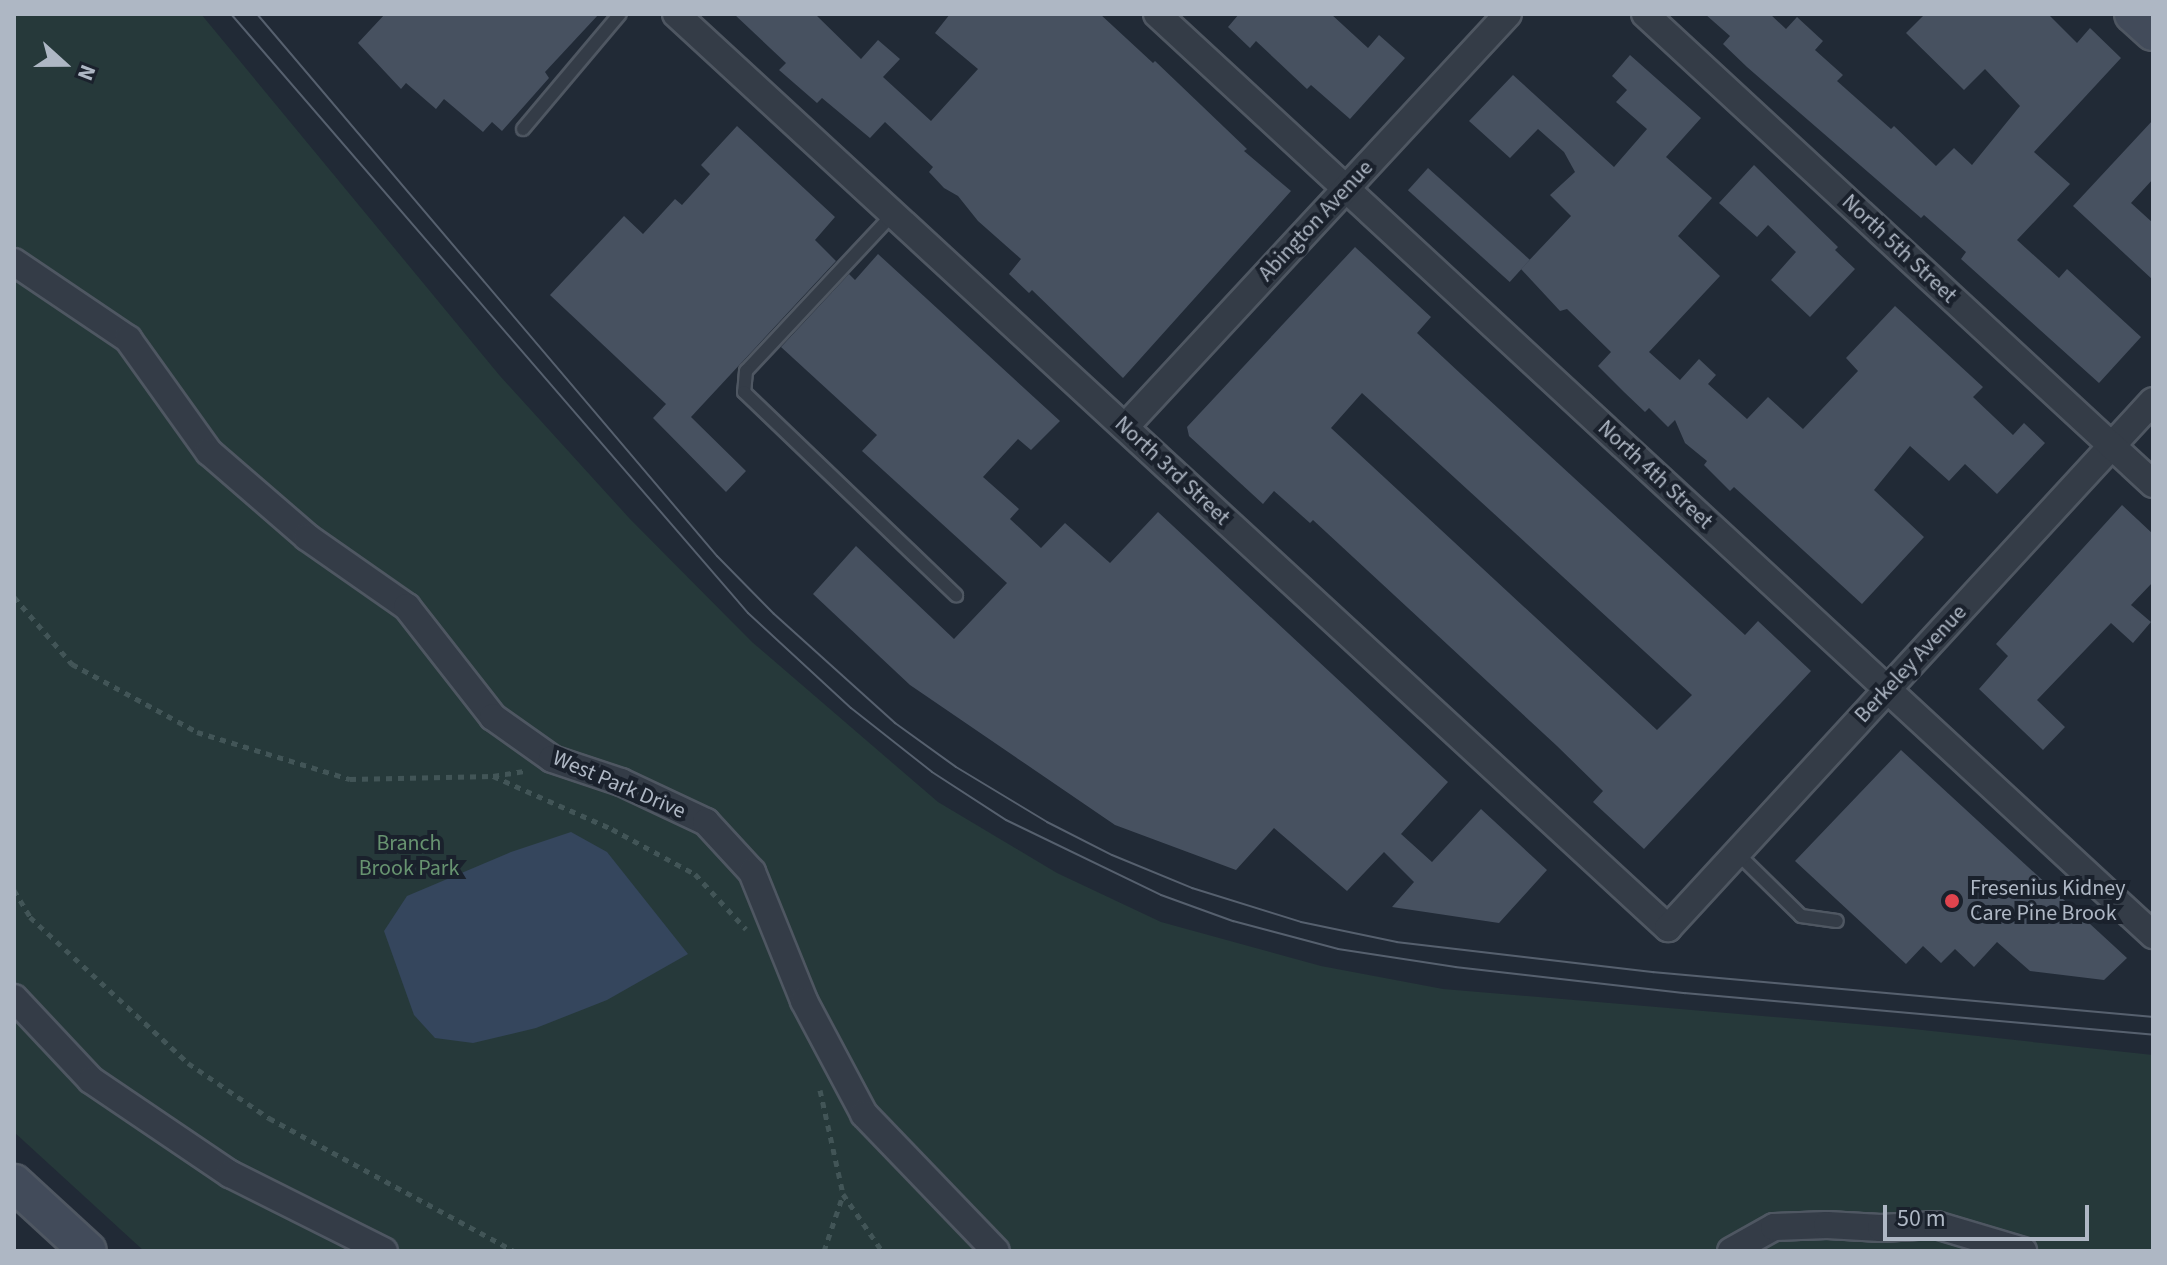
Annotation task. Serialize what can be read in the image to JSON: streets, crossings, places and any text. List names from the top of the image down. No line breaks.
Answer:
{"streets":{"street":["Abington Avenue","North 5th Street","North 3rd Street","North 4th Street","Berkeley Avenue","West Park Drive"]},"crossings":[["Abington Avenue","North 3rd Street"],["Abington Avenue","North 4th Street"],["North 5th Street","Berkeley Avenue"],["North 3rd Street","Berkeley Avenue"],["North 4th Street","Berkeley Avenue"]],"parks":["Branch Brook Park"],"places":["Fresenius Kidney Care Pine Brook"],"scale_bar":"50 m","north":"right"}
